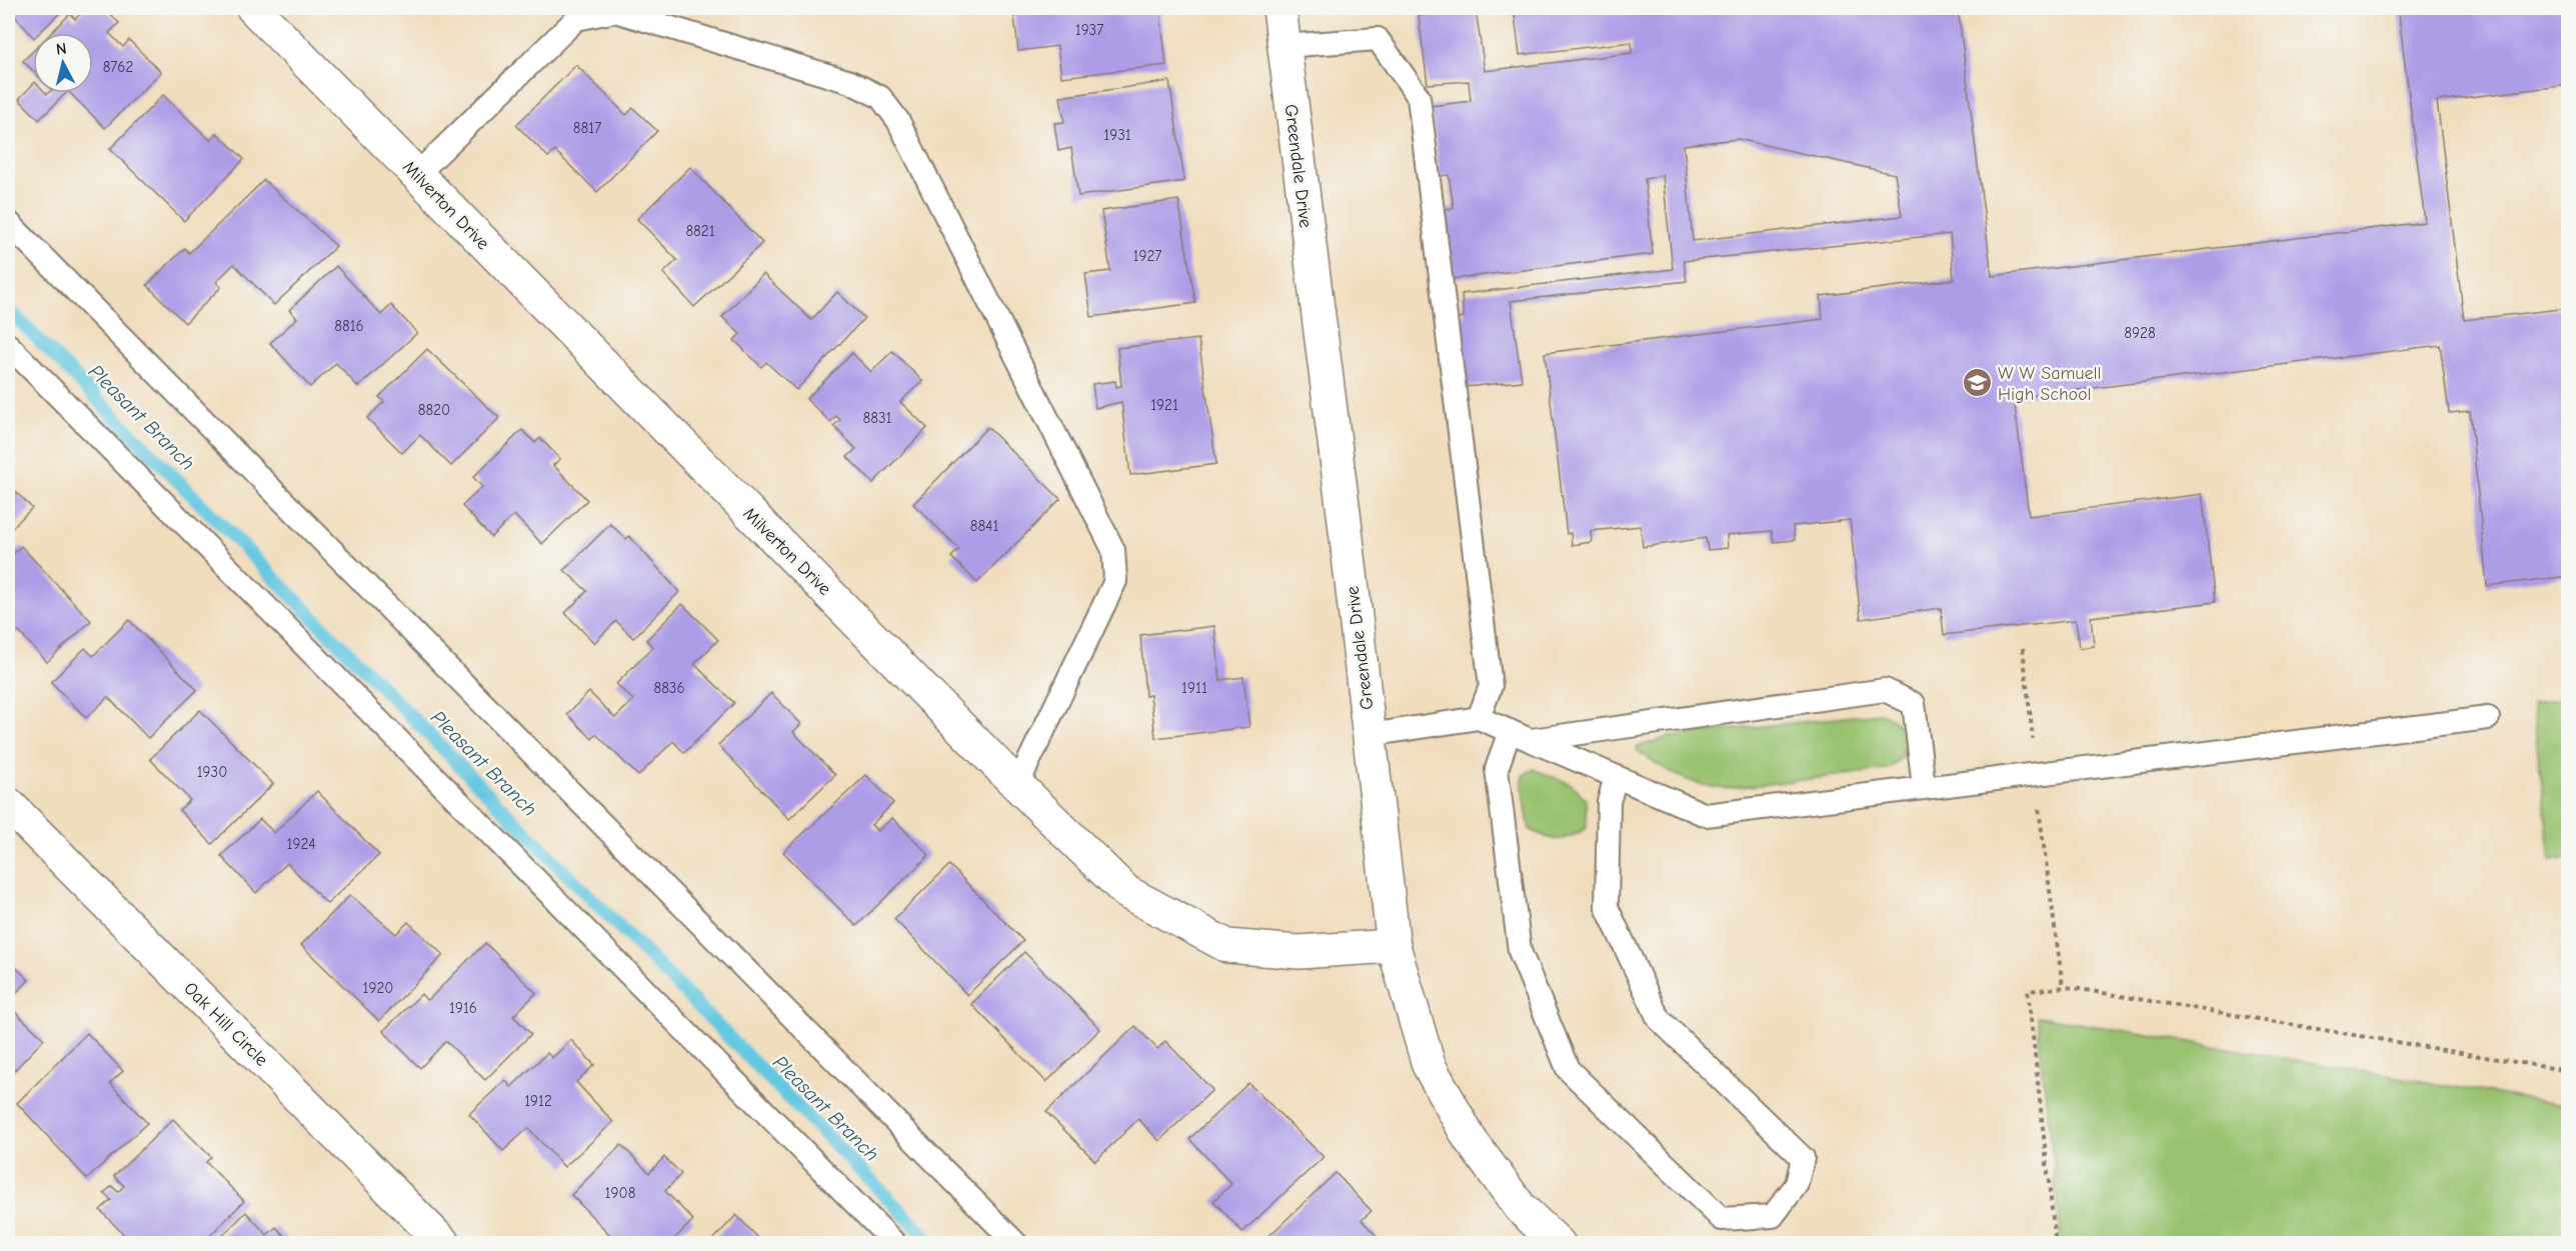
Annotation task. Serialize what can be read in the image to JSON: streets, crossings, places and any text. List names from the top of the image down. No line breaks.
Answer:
{"streets":{"street":["Greendale Drive","Milverton Drive","Oak Hill Circle"]},"crossings":[["Greendale Drive","Milverton Drive"]],"water":["Pleasant Branch"],"places":{"school or university":["W W Samuell High School"]},"house_numbers":["1937","8762","8817","1931","8821","1927","8816","8928","1921","8820","8831","8841","8836","1911","1930","1924","1920","1916","1912","1908"],"north":"top"}
